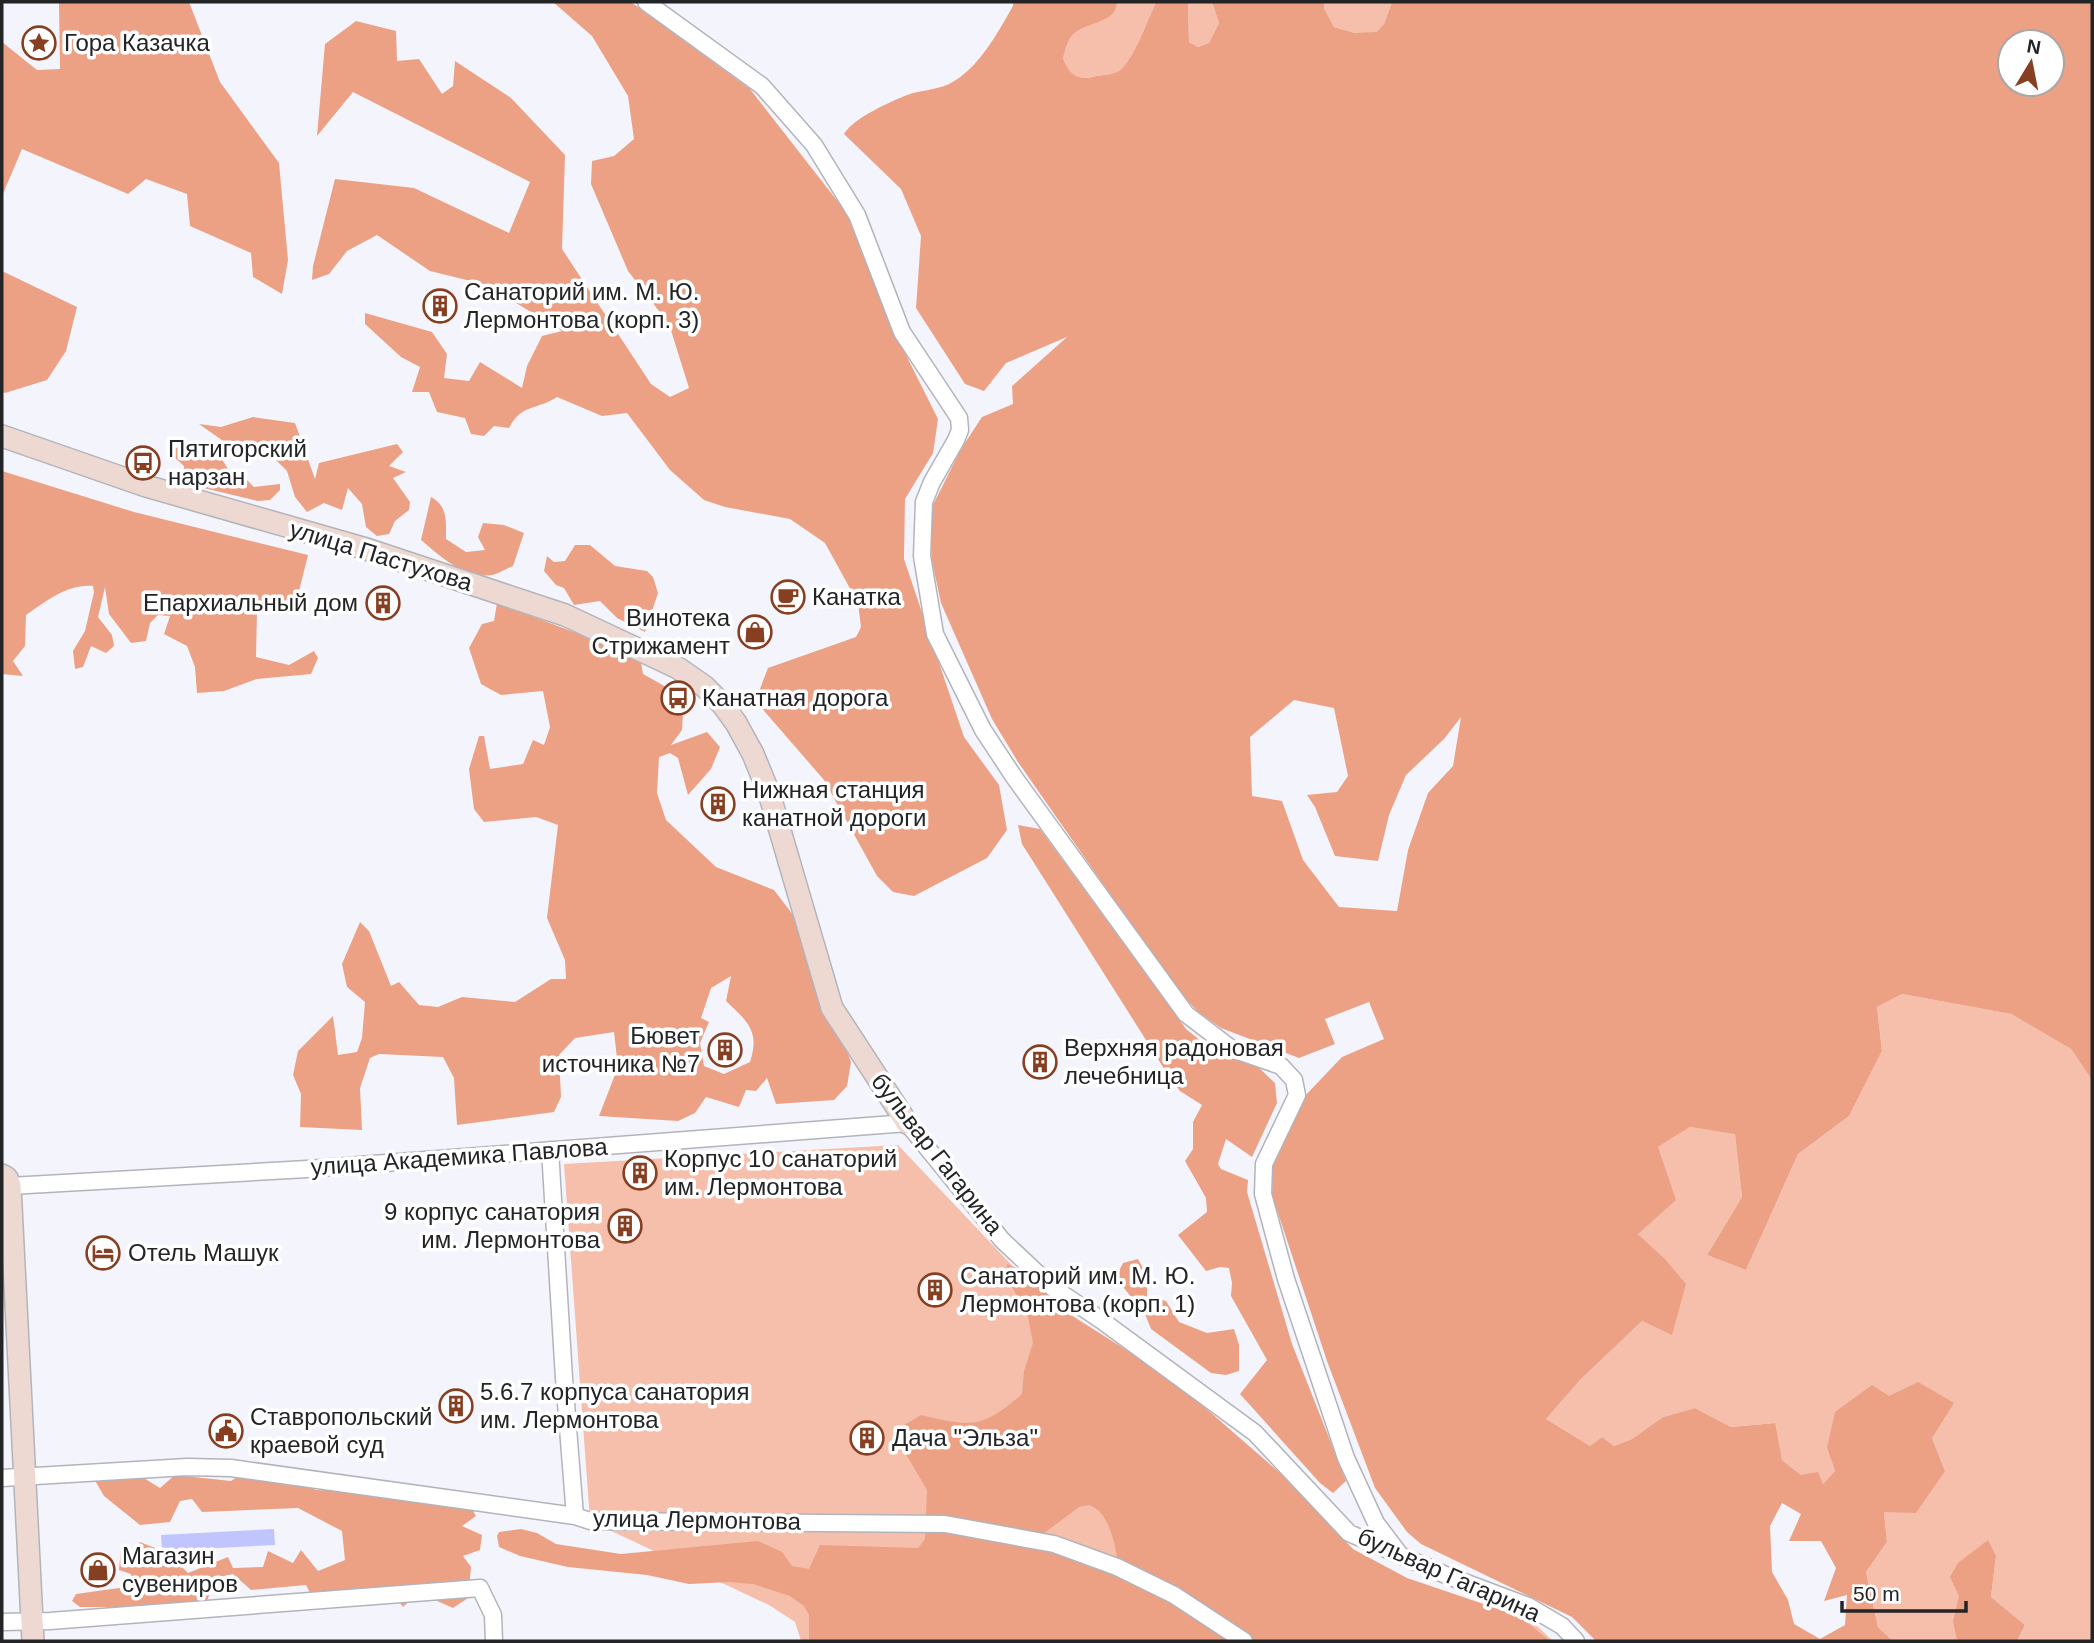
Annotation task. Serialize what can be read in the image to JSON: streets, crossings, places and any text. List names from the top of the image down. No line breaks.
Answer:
{"streets":{"street":["улица Пастухова","бульвар Гагарина","улица Академика Павлова","улица Лермонтова"]},"crossings":[["улица Пастухова","бульвар Гагарина"],["бульвар Гагарина","улица Академика Павлова"]],"places":{"place":["Гора Казачка"],"building":["Санаторий им. М. Ю. Лермонтова (корп. 3)","Епархиальный дом","Нижная станция канатной дороги","Бювет источника №7","Верхняя радоновая лечебница","Корпус 10 санаторий им. Лермонтова","9 корпус санатория им. Лермонтова","Санаторий им. М. Ю. Лермонтова (корп. 1)","5.6.7 корпуса санатория им. Лермонтова","Дача \"Эльза\""],"bus stop":["Пятигорский нарзан","Канатная дорога"],"cafe":["Канатка"],"shop":["Винотека Стрижамент","Магазин сувениров"],"hotel":["Отель Машук"],"public building":["Ставропольский краевой суд"]},"scale_bar":"50 m","north":"top"}
